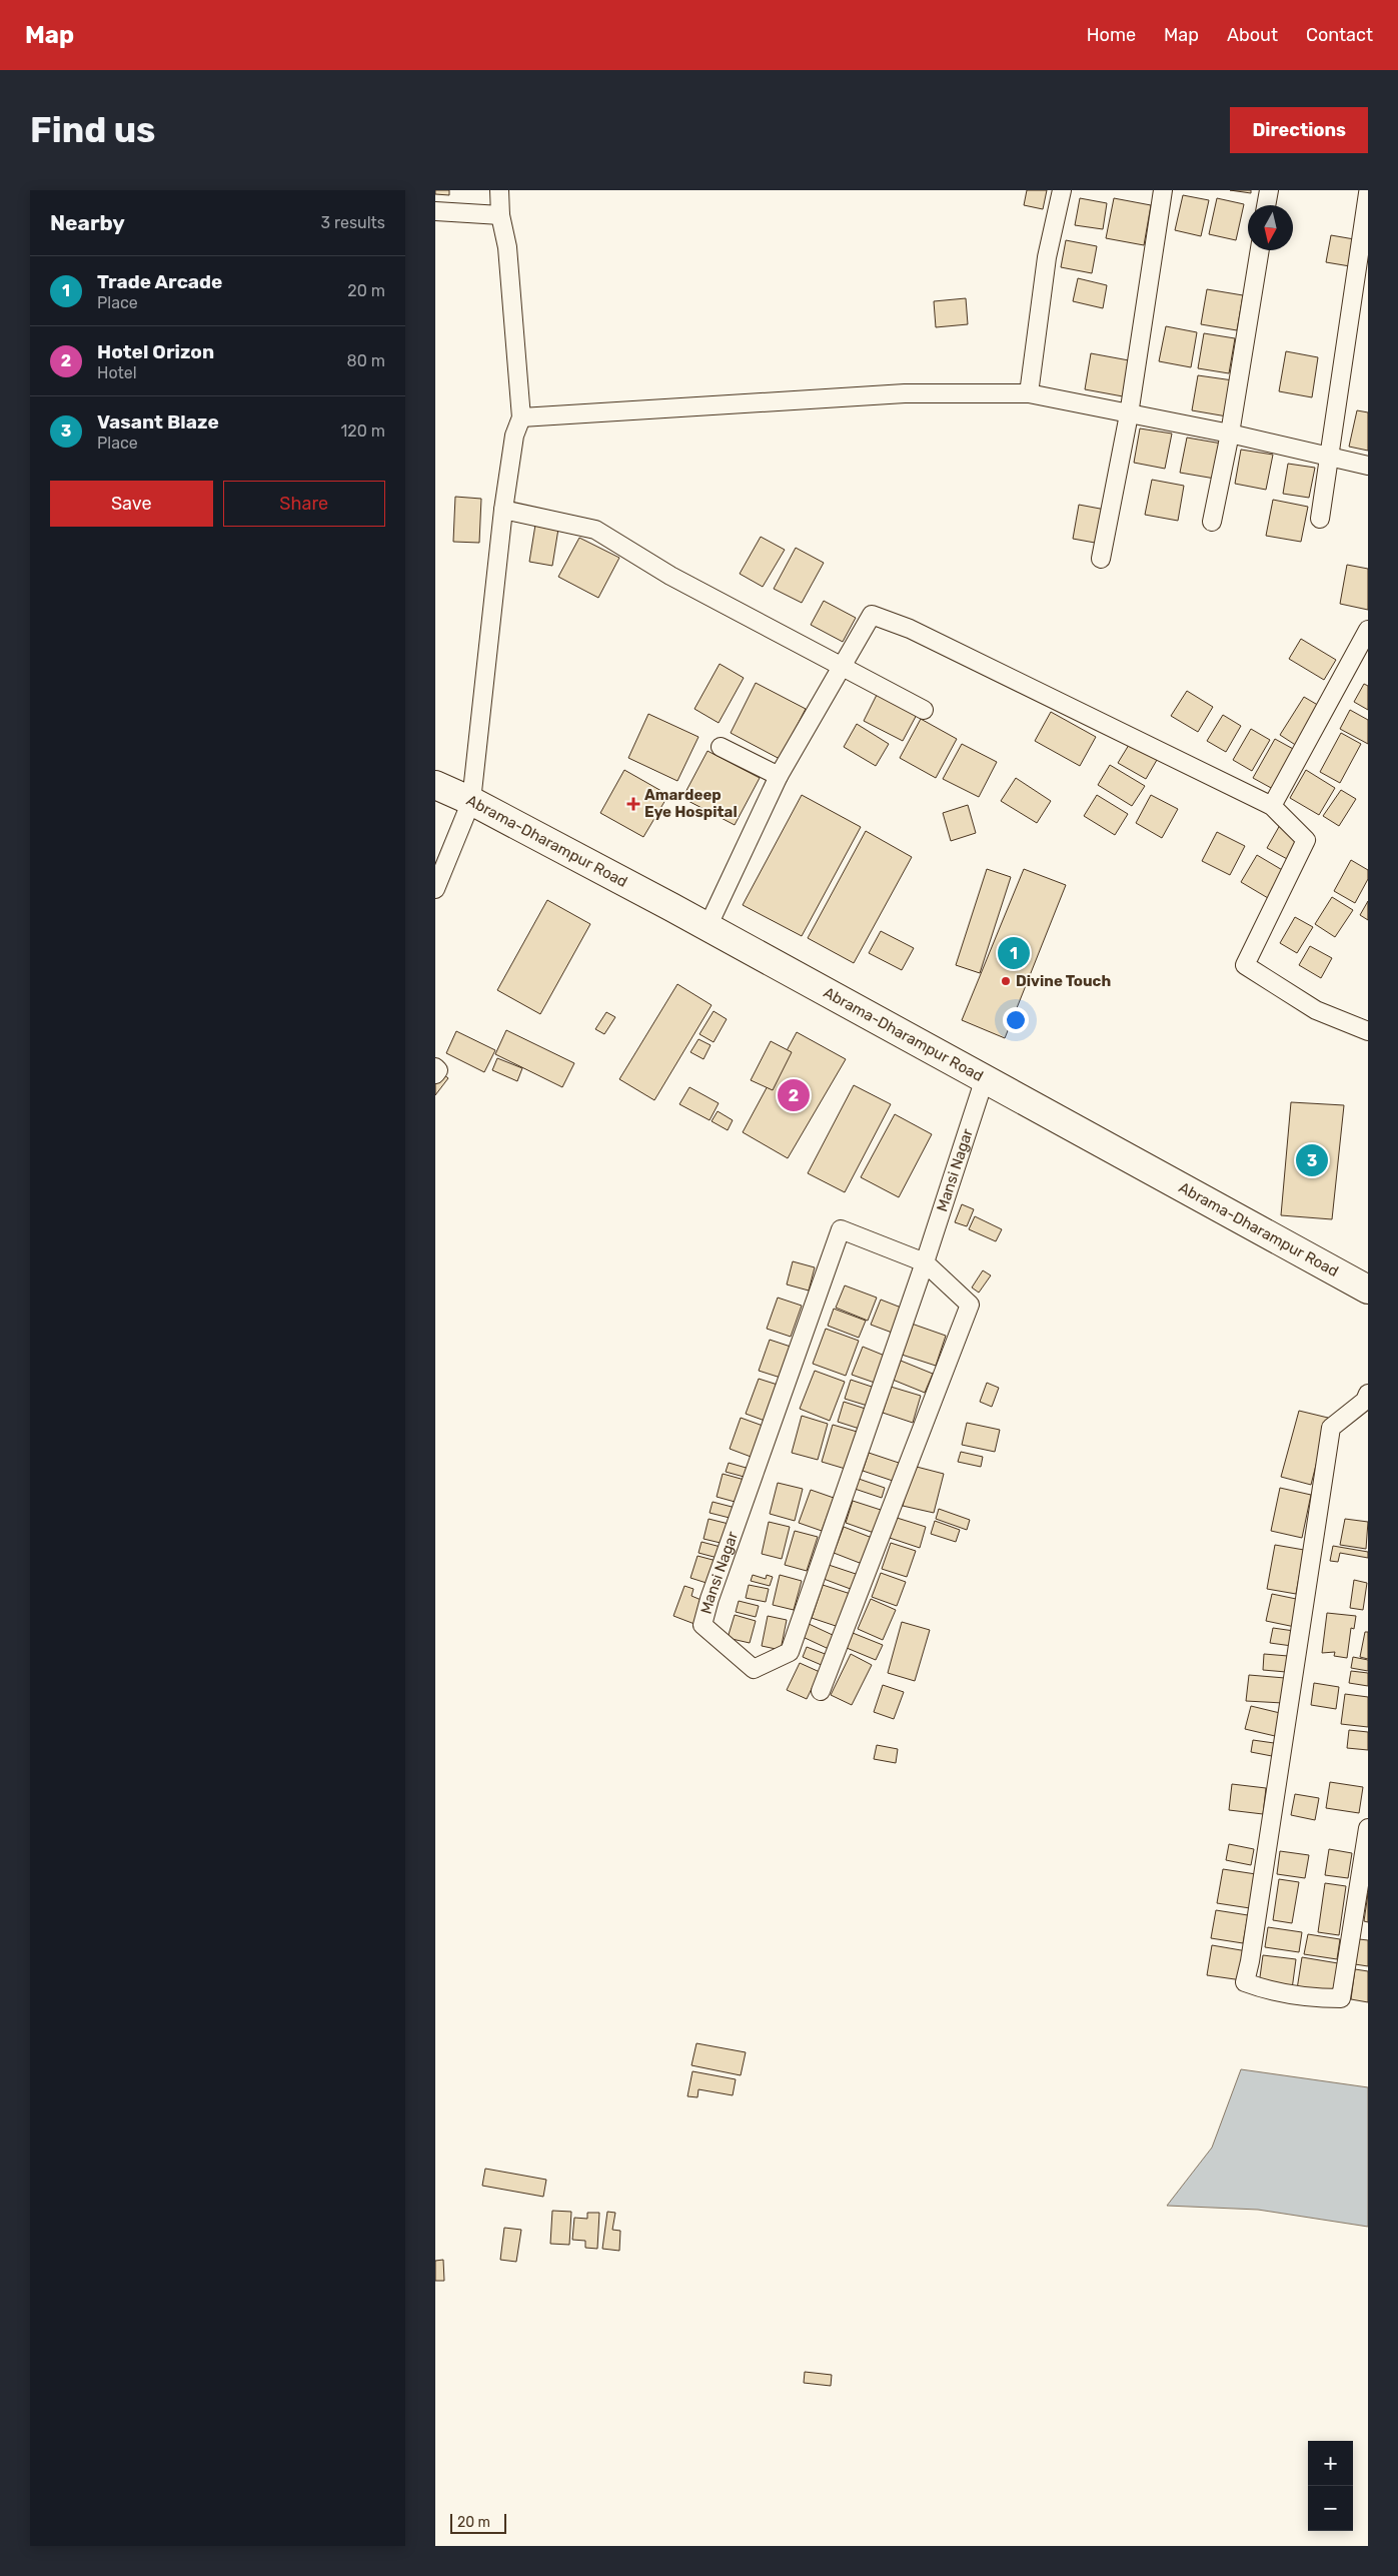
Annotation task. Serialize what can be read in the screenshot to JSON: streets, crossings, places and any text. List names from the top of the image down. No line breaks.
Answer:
{"streets":{"main road":["Abrama-Dharampur Road"],"street":["Mansi Nagar"]},"crossings":[["Abrama-Dharampur Road","Mansi Nagar"]],"places":{"health":["Amardeep Eye Hospital"],"other":["Divine Touch"]},"scale_bar":"20 m","north":"bottom","page":{"header":"Map","nav":["Home","Map","About","Contact"],"buttons":["Directions",["Save","Share"]],"title":"Find us","heading":["Nearby","3 results"],"list":[{"mark":"1","name":"Trade Arcade","note":"Place","value":"20 m"},{"mark":"2","name":"Hotel Orizon","note":"Hotel","value":"80 m"},{"mark":"3","name":"Vasant Blaze","note":"Place","value":"120 m"}],"pins":["1","2","3"],"map_buttons":["+","−"],"scale":"20 m"}}
